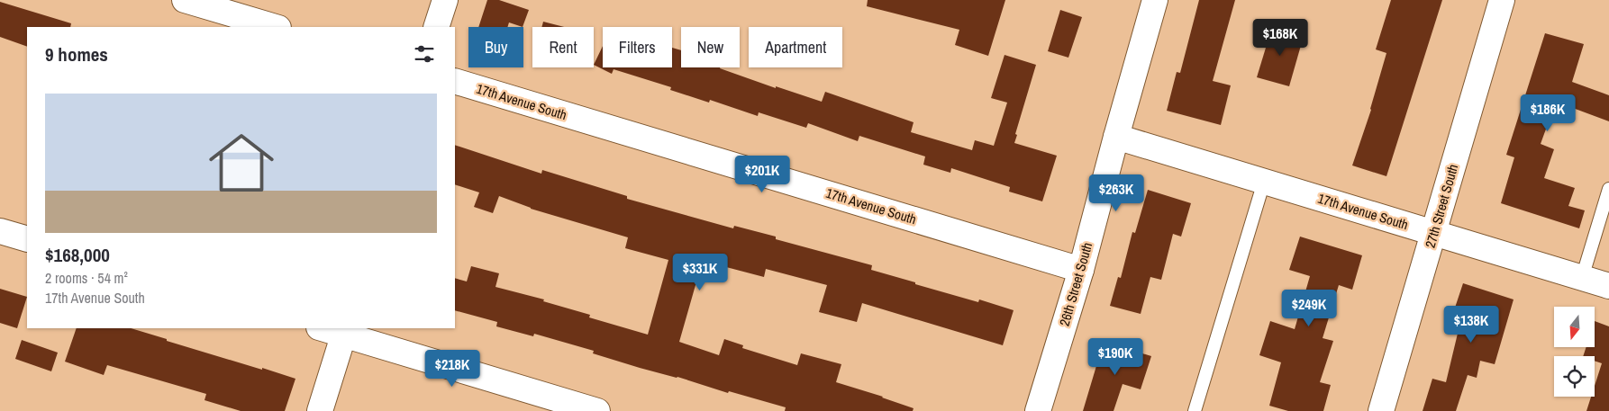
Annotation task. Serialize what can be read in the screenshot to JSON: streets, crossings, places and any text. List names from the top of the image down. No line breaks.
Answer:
{"streets":{"street":["17th Avenue South","27th Street South","26th Street South"]},"crossings":[["17th Avenue South","27th Street South"],["17th Avenue South","26th Street South"]],"north":"bottom","page":{"price":["$168K","$186K","$201K","$263K","$331K","$249K","$138K","$190K","$218K"],"chip":["Buy","Rent","Filters","New","Apartment"],"heading":"9 homes","list":[{"name":"$168,000","note":"2 rooms · 54 m² · 17th Avenue South"}]}}
